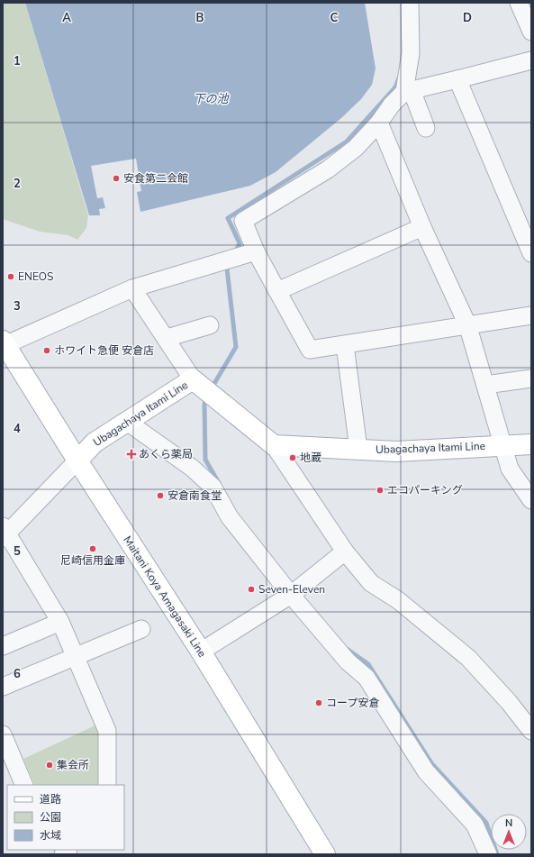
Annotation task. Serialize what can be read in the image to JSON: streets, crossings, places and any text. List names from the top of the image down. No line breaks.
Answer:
{"streets":{"main road":["Ubagachaya Itami Line","Maitani Koya Amagasaki Line"]},"crossings":[["Ubagachaya Itami Line","Maitani Koya Amagasaki Line"]],"water":["下の池"],"places":{"other":["安食第二会館","ENEOS","ホワイト急便 安倉店","地蔵","エコパーキング","安倉南食堂","尼崎信用金庫","Seven-Eleven","コープ安倉","集会所"],"health":["あくら薬局"]},"legend":["道路","公園","水域"],"north":"top","grid":{"columns":["A","B","C","D"],"rows":["1","2","3","4","5","6"]}}
